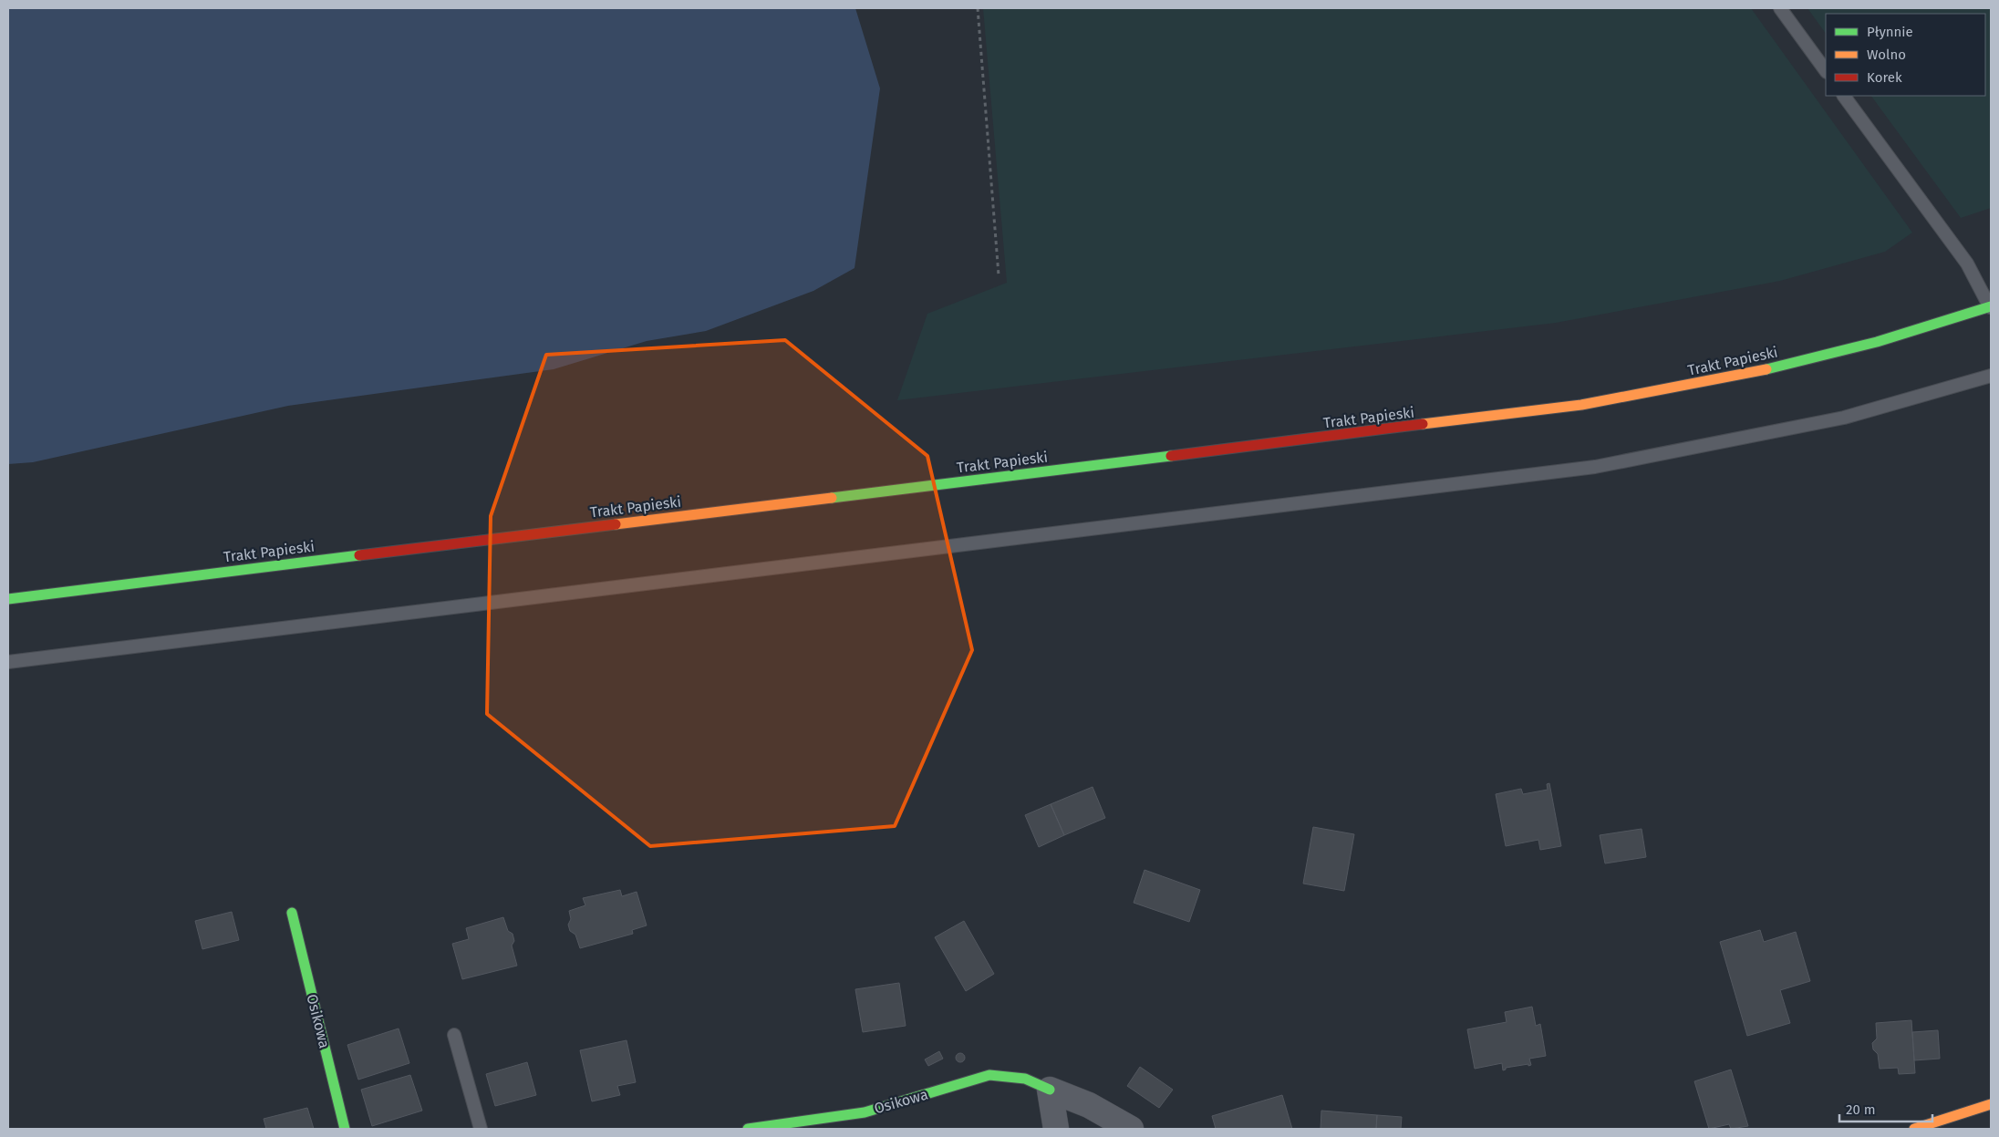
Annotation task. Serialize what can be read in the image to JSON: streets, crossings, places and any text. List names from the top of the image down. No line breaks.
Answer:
{"streets":{"street":["Trakt Papieski","Osikowa"]},"legend":["Płynnie","Wolno","Korek"],"scale_bar":"20 m"}
